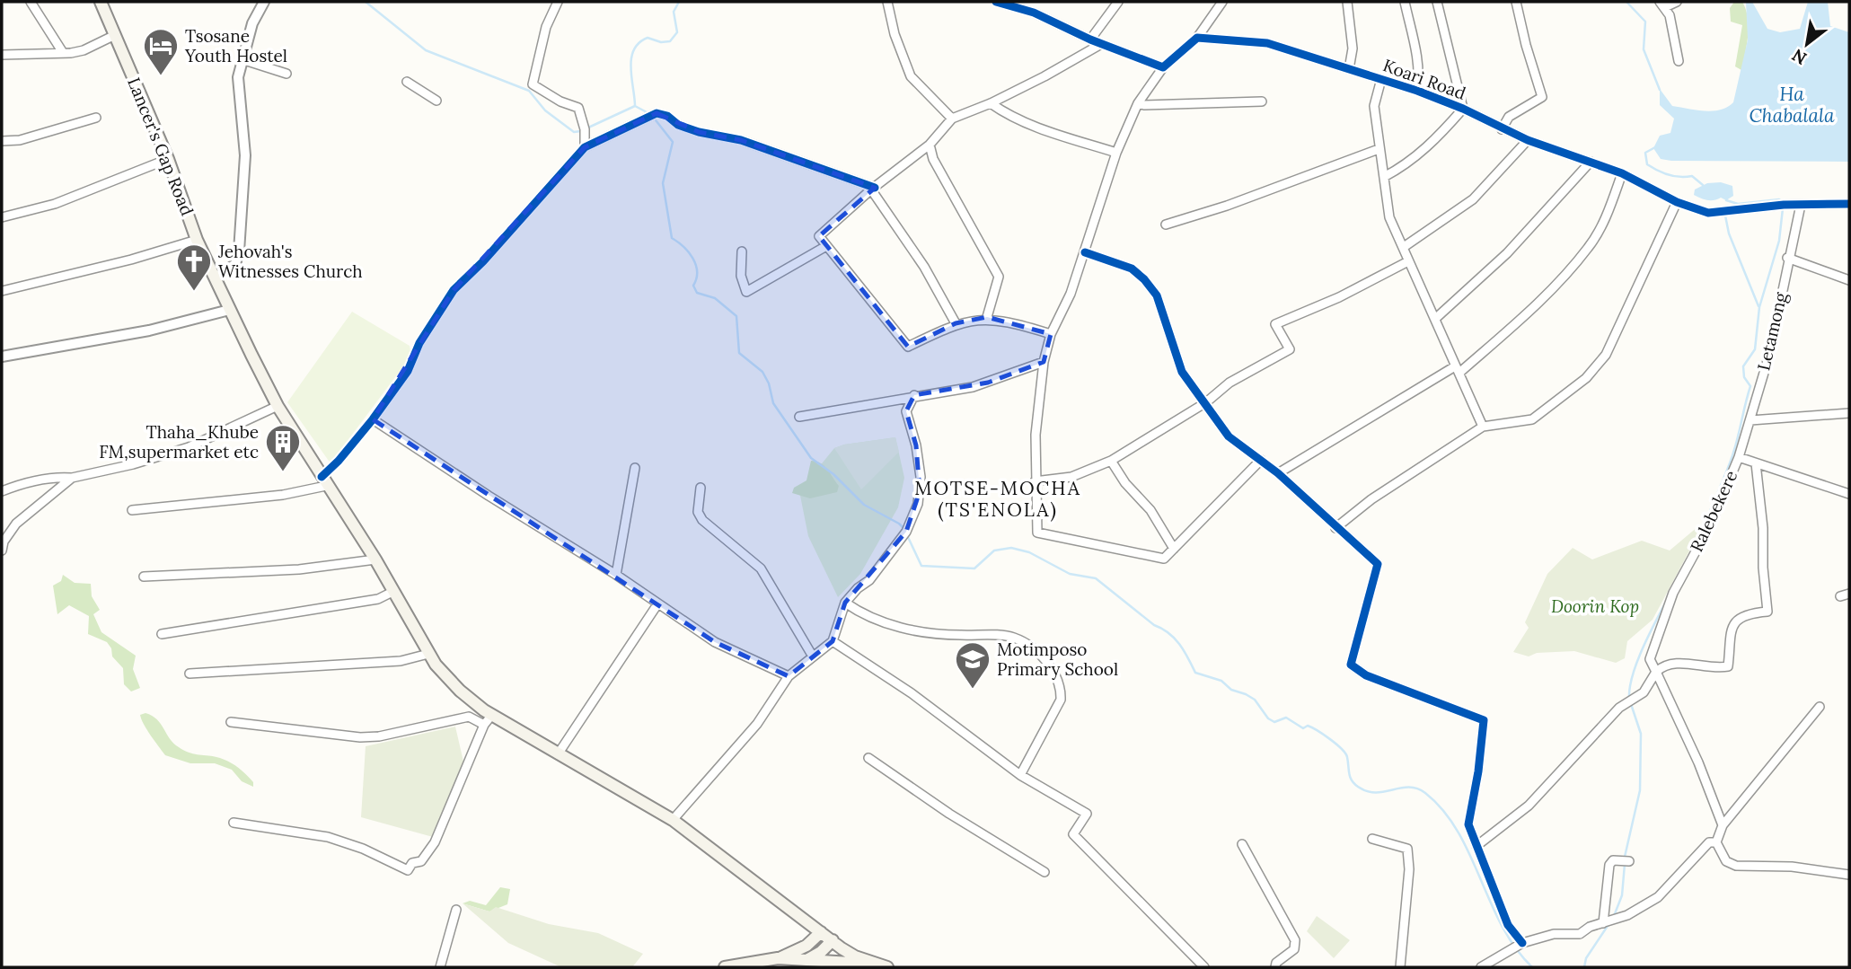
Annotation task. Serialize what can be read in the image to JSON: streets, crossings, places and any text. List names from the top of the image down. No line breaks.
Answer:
{"streets":{"main road":["Lancer's Gap Road"],"street":["Koari Road","Letamong","Ralebekere"]},"crossings":[["Koari Road","Letamong"],["Letamong","Ralebekere"]],"districts":["MOTSE-MOCHA (TS'ENOLA)"],"water":["Ha Chabalala"],"parks":["Doorin Kop"],"places":{"hotel":["Tsosane Youth Hostel"],"church":["Jehovah's Witnesses Church"],"building":["Thaha_Khube FM,supermarket etc"],"school or university":["Motimposo Primary School"]},"north":"bottom left"}
